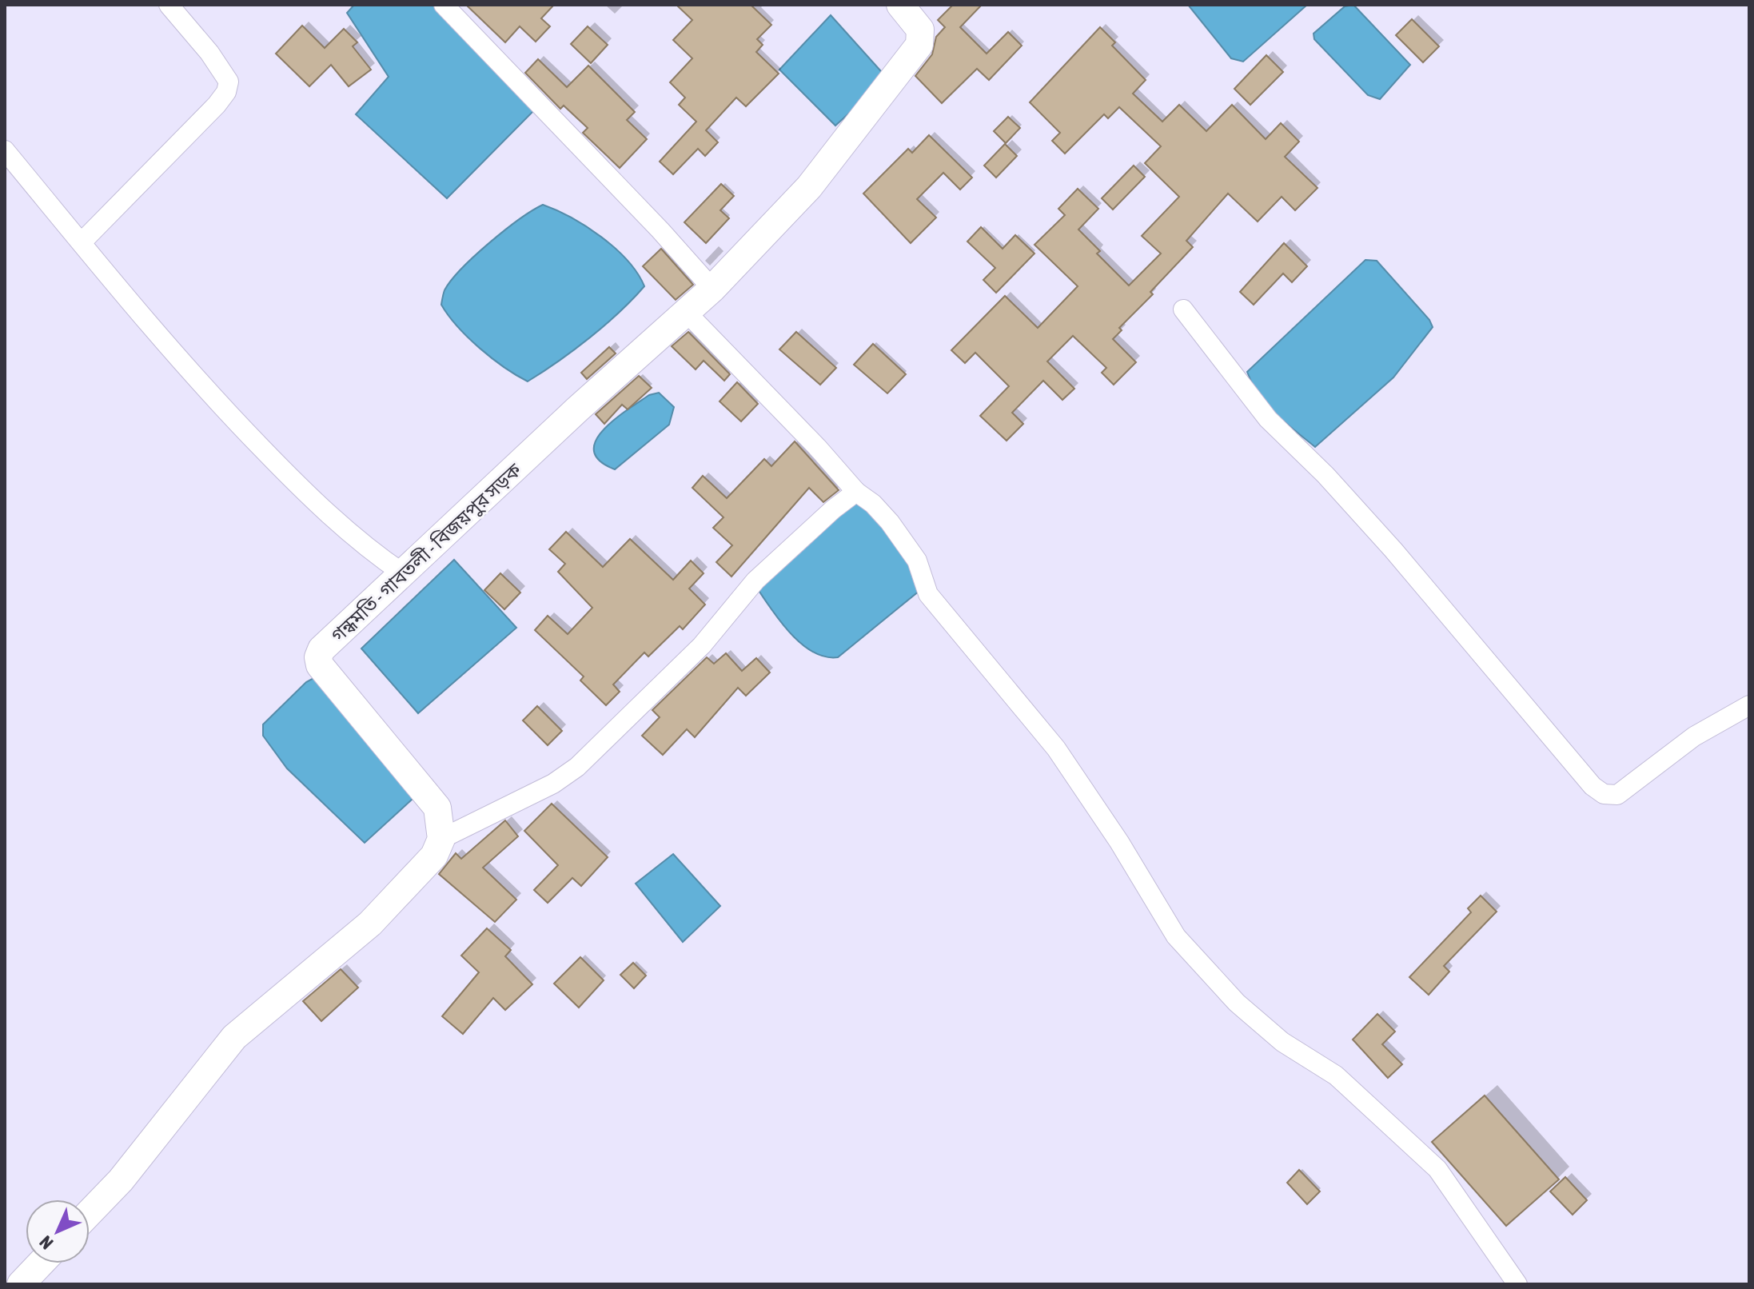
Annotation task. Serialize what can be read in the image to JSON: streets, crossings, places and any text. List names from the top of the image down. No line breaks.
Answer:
{"streets":{"main road":["গন্ধমতি - গাবতলী - বিজয়পুর সড়ক"]},"north":"bottom left"}
